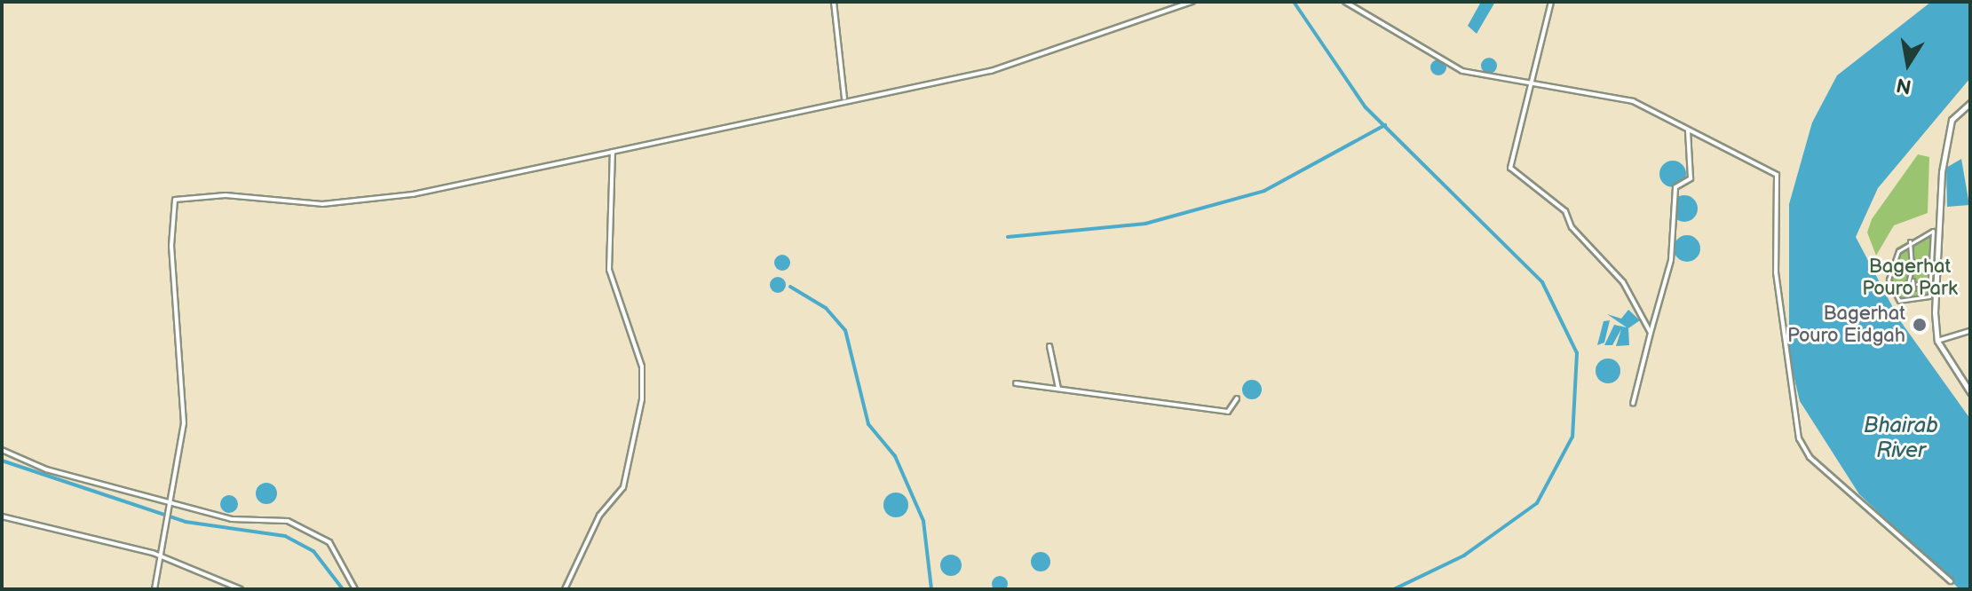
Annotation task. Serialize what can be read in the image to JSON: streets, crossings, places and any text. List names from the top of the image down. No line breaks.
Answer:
{"water":["Bhairab River"],"parks":["Bagerhat Pouro Park"],"places":["Bagerhat Pouro Eidgah"],"north":"bottom"}
